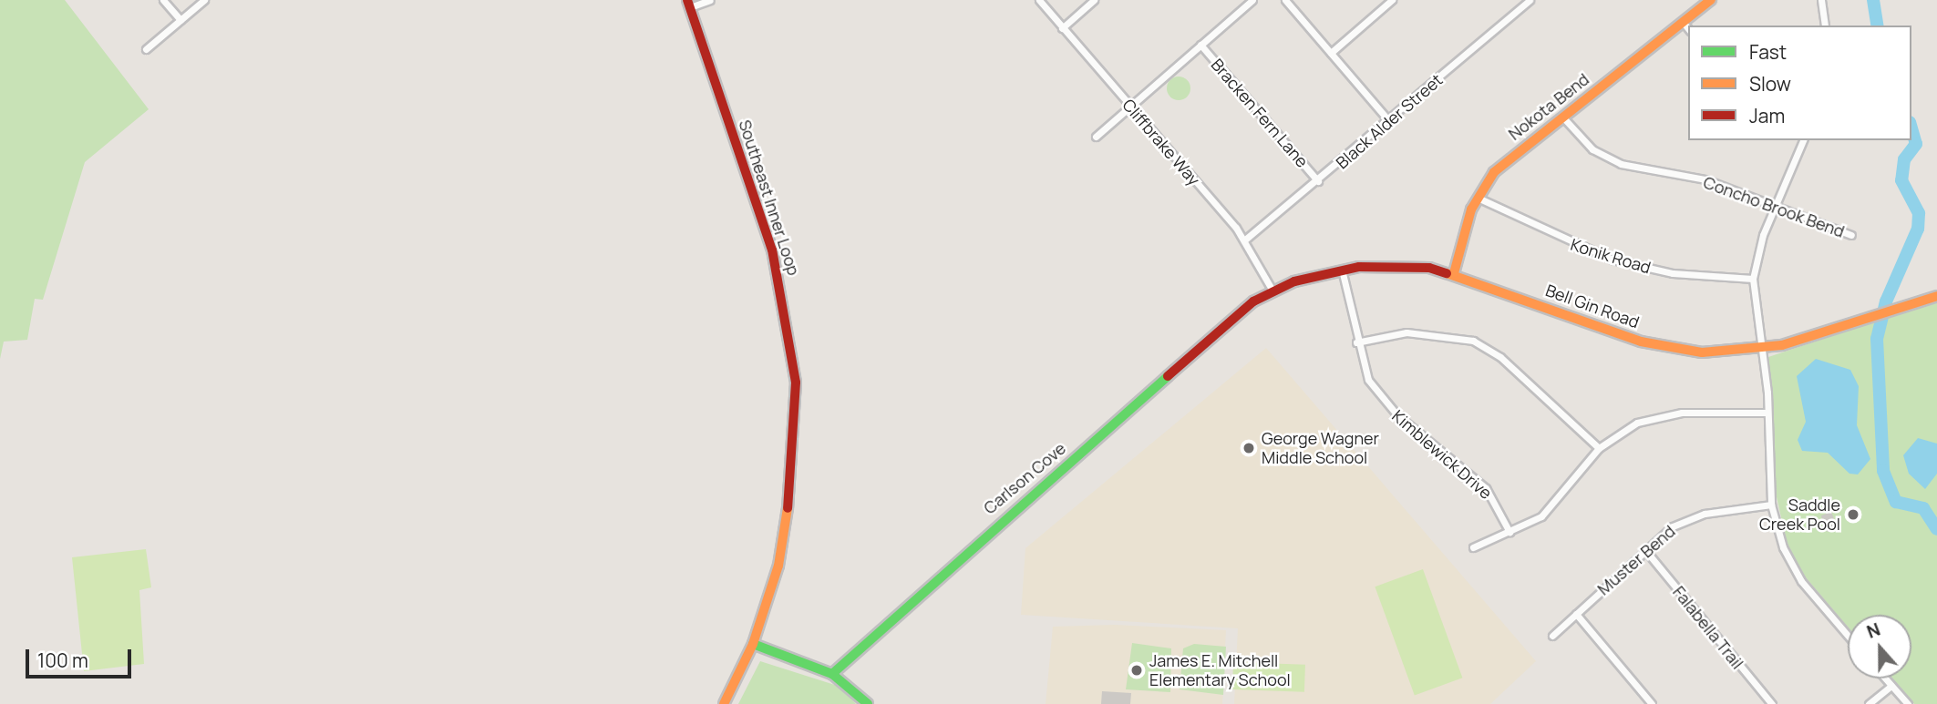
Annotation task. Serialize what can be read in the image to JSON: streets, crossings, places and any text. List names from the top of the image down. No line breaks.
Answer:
{"streets":{"street":["Nokota Bend","Bracken Fern Lane","Black Alder Street","Cliffbrake Way","Southeast Inner Loop","Concho Brook Bend","Konik Road","Bell Gin Road","Kimblewick Drive","Carlson Cove","Muster Bend","Falabella Trail"]},"crossings":[["Nokota Bend","Concho Brook Bend"],["Nokota Bend","Konik Road"],["Nokota Bend","Bell Gin Road"],["Bracken Fern Lane","Black Alder Street"],["Black Alder Street","Cliffbrake Way"],["Cliffbrake Way","Bell Gin Road"],["Bell Gin Road","Kimblewick Drive"],["Bell Gin Road","Carlson Cove"],["Muster Bend","Falabella Trail"]],"places":["George Wagner Middle School","Saddle Creek Pool","James E. Mitchell Elementary School"],"legend":["Fast","Slow","Jam"],"scale_bar":"100 m","north":"top"}
